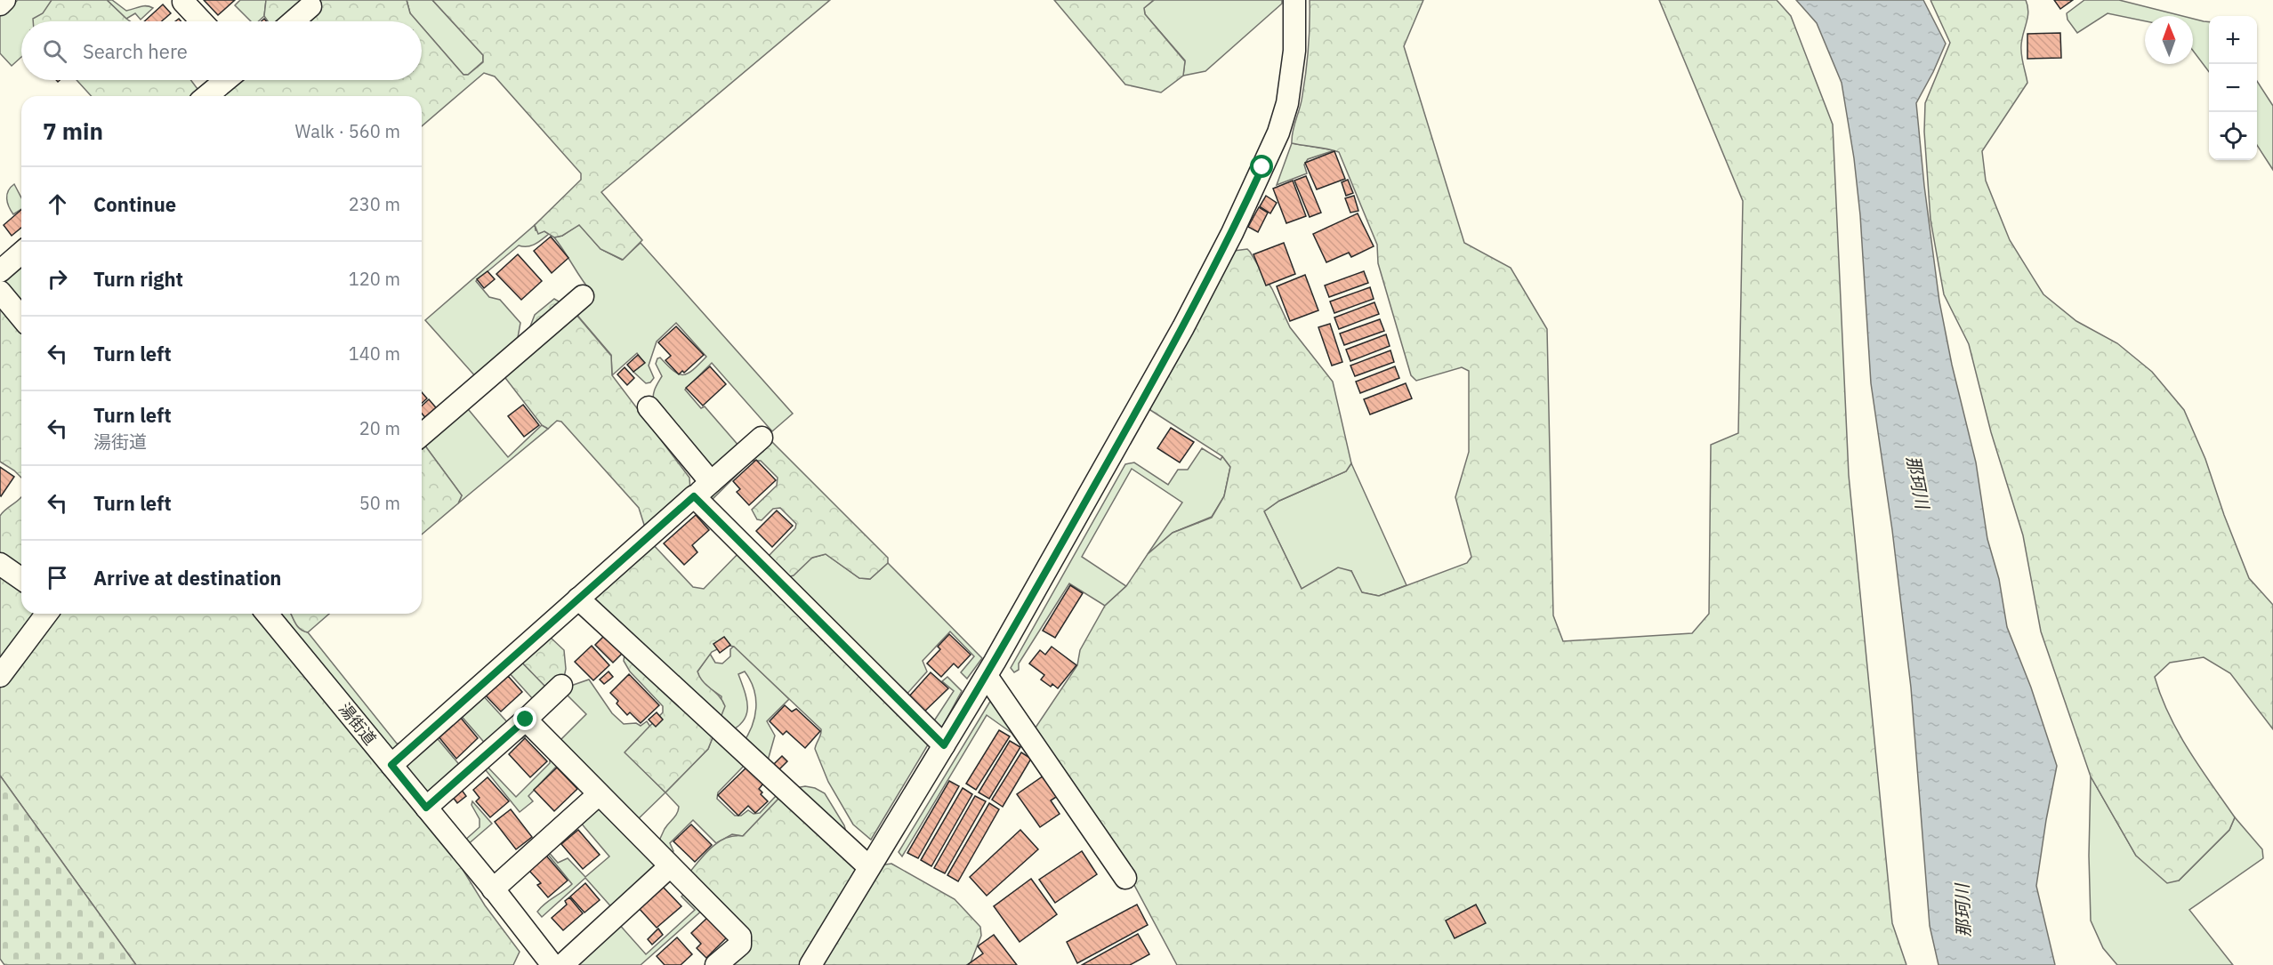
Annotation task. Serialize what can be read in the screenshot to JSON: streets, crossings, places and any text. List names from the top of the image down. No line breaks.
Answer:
{"streets":{"street":["湯街道"]},"water":["那珂川"],"north":"top","page":{"map_buttons":["+","−"],"search":"Search here","heading":["7 min","Walk · 560 m"],"list":[["Continue","230 m"],["Turn right","120 m"],["Turn left","140 m"],["Turn left","湯街道","20 m"],["Turn left","50 m"],"Arrive at destination"]}}
